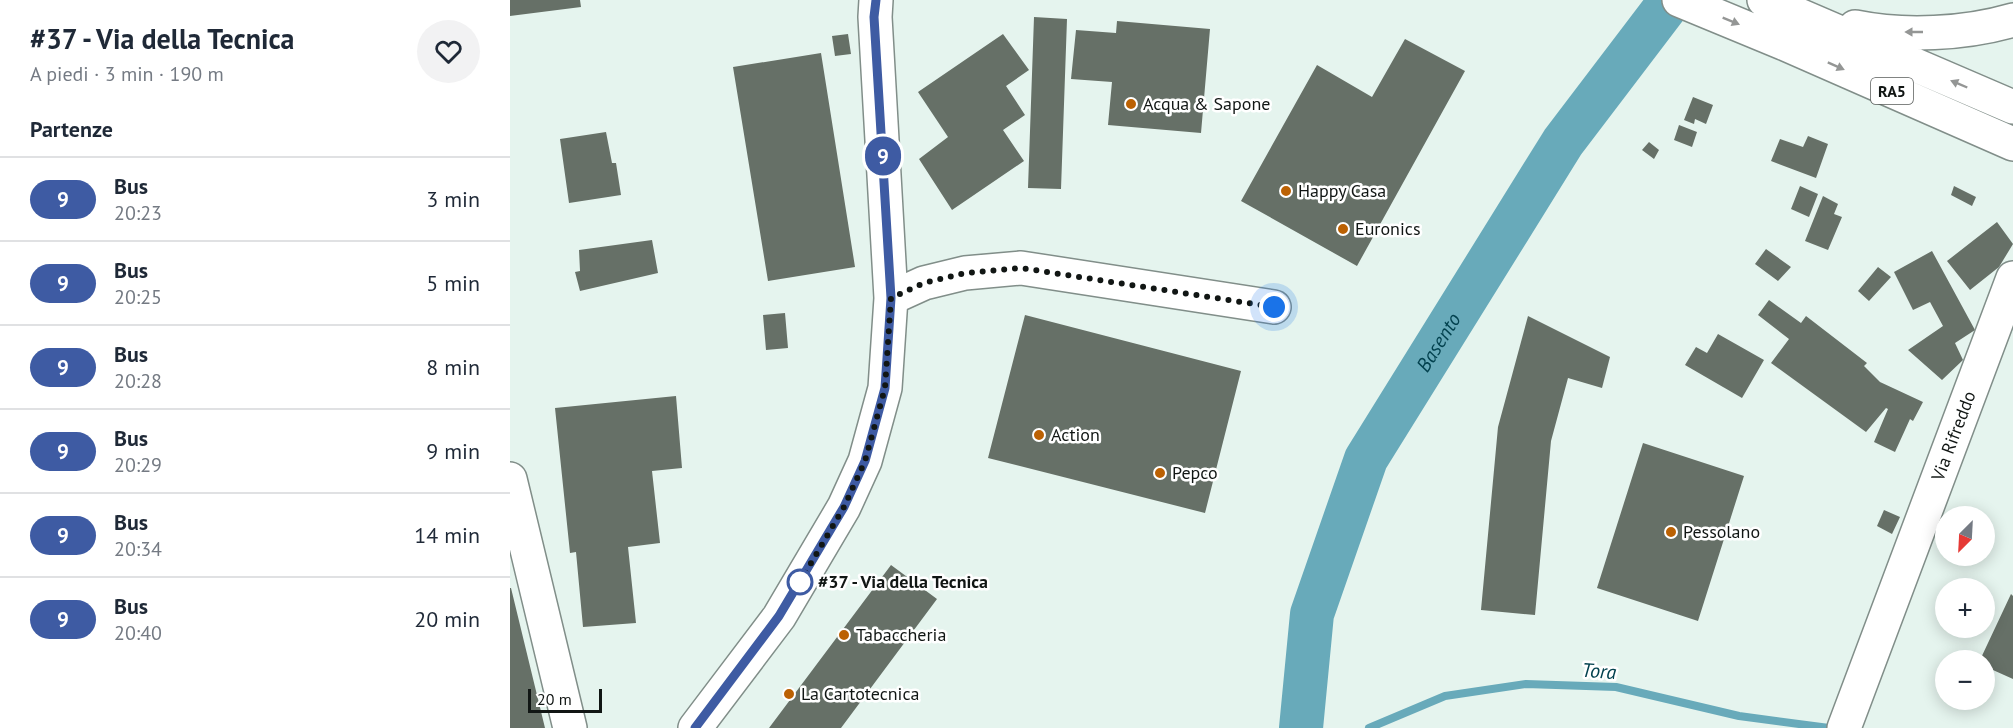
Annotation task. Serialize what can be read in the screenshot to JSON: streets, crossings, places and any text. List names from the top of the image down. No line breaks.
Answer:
{"streets":{"main road":["RA5","Via Rifreddo"]},"water":["Basento","Tora"],"places":["Acqua & Sapone","Happy Casa","Euronics","Action","Pepco","Pessolano","#37 - Via della Tecnica","Tabaccheria","La Cartotecnica"],"lines":["bus line 9"],"scale_bar":"20 m","north":"bottom left","page":{"heading":[["#37 - Via della Tecnica","A piedi · 3 min · 190 m"],"Partenze"],"on_map":"9","list":[{"mark":"9","name":"Bus","note":"20:23","value":"3 min"},{"mark":"9","name":"Bus","note":"20:25","value":"5 min"},{"mark":"9","name":"Bus","note":"20:28","value":"8 min"},{"mark":"9","name":"Bus","note":"20:29","value":"9 min"},{"mark":"9","name":"Bus","note":"20:34","value":"14 min"},{"mark":"9","name":"Bus","note":"20:40","value":"20 min"}],"map_buttons":["+","−"],"scale":"20 m"}}
